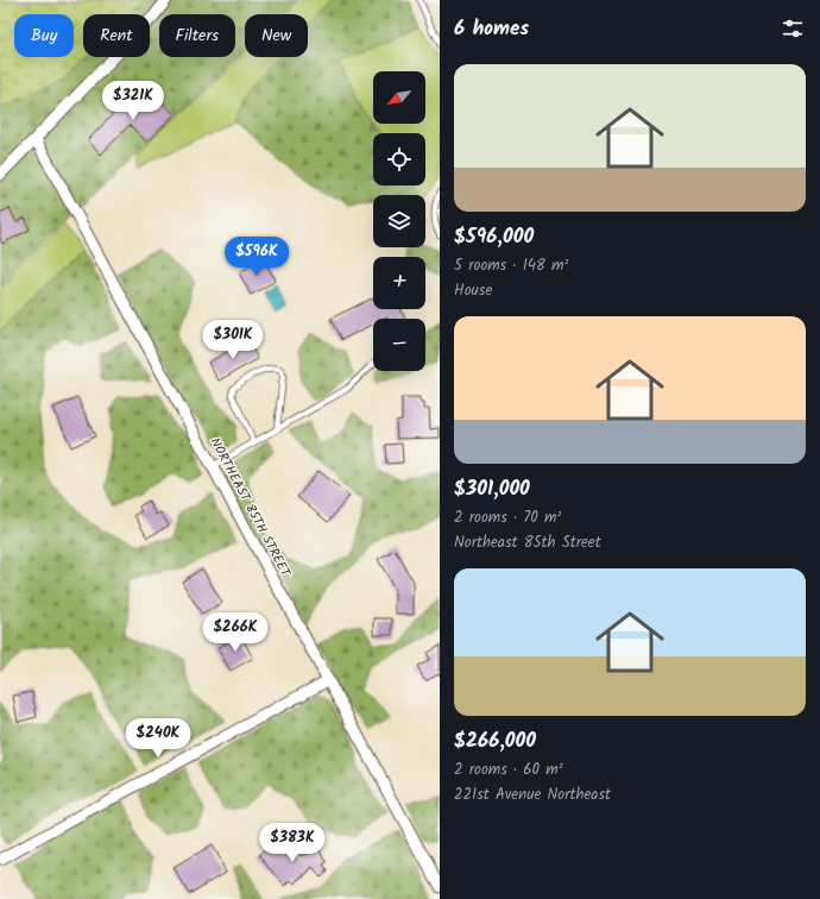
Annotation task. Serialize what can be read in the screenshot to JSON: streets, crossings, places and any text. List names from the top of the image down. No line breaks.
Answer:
{"streets":{"street":["NORTHEAST 85TH STREET"]},"north":"bottom left","page":{"heading":"6 homes","chip":["Buy","Rent","Filters","New"],"list":[{"name":"$596,000","note":"5 rooms · 148 m² · House"},{"name":"$301,000","note":"2 rooms · 70 m² · Northeast 85th Street"},{"name":"$266,000","note":"2 rooms · 60 m² · 221st Avenue Northeast"}],"map_buttons":["+","−"],"price":["$321K","$596K","$301K","$266K","$240K","$383K"]}}
